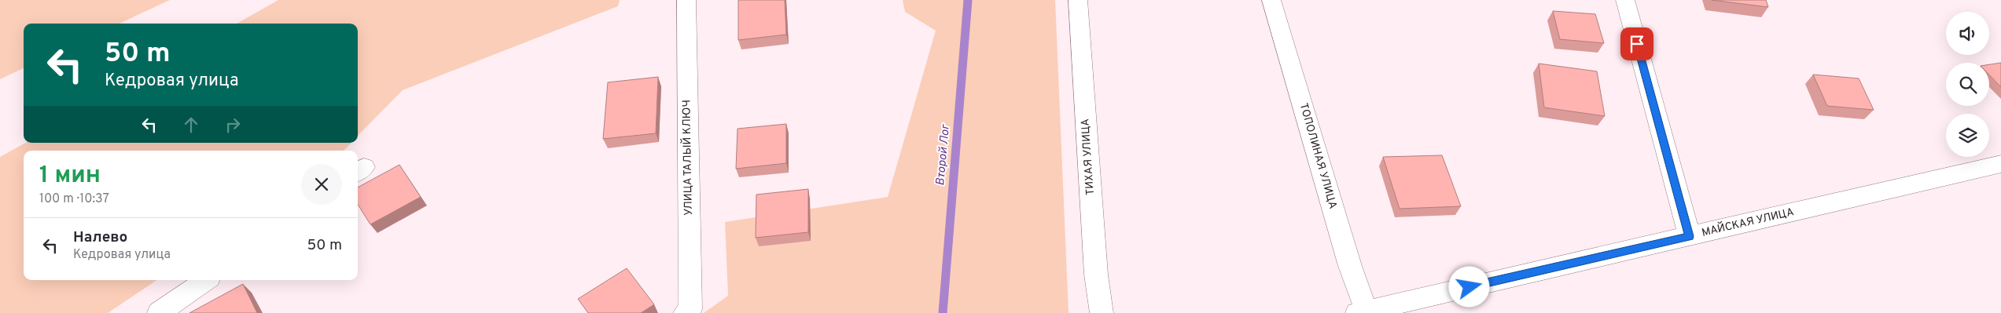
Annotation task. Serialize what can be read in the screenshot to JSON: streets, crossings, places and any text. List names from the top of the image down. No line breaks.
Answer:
{"streets":{"street":["ТОПОЛИНАЯ УЛИЦА","ТИХАЯ УЛИЦА","УЛИЦА ТАЛЫЙ КЛЮЧ","МАЙСКАЯ УЛИЦА"]},"crossings":[["ТОПОЛИНАЯ УЛИЦА","МАЙСКАЯ УЛИЦА"]],"water":["Второй Лог"],"page":{"turn":["50 m","Кедровая улица"],"heading":["1 мин","100 m · 10:37"],"list":[{"name":"Налево","note":"Кедровая улица","value":"50 m"}]}}
